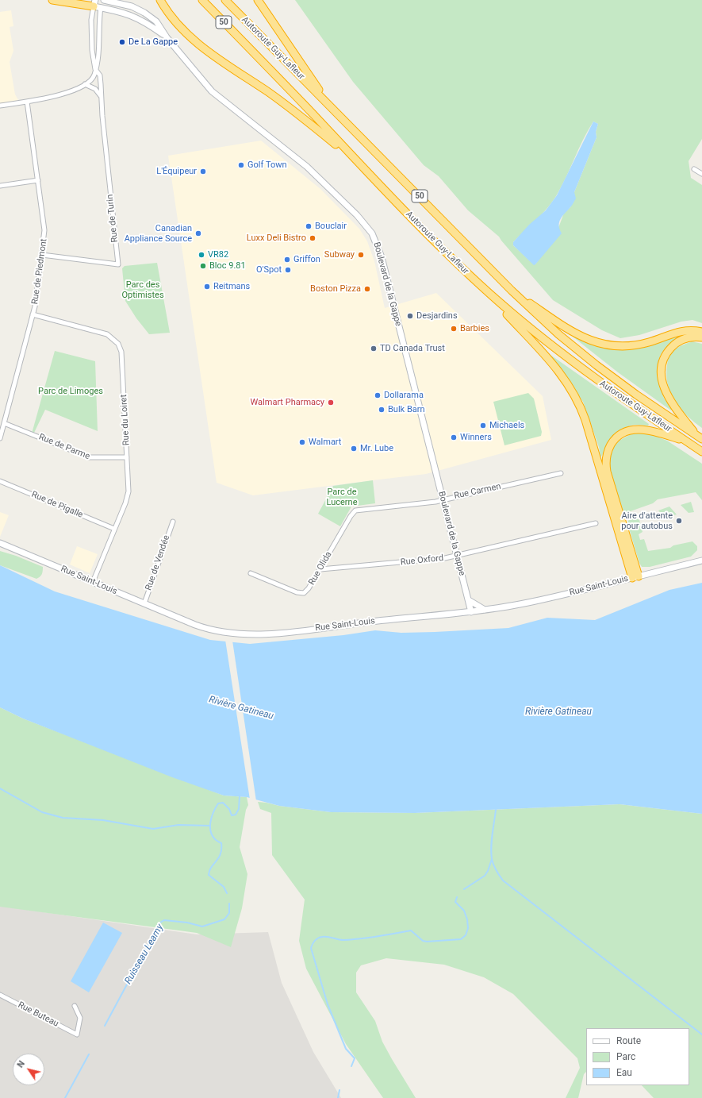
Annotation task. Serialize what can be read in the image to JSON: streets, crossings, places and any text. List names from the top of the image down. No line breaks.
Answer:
{"streets":{"highway":["50","Autoroute Guy-Lafleur"],"street":["Rue de Turin","Rue de Piedmont","Boulevard de la Gappe","Rue du Loiret","Rue de Parme","Rue Carmen","Rue de Pigalle","Rue Oxford","Rue de Vendée","Rue Olida","Rue Saint-Louis","Rue Buteau"]},"crossings":[["Rue de Turin","Rue de Piedmont"],["Rue de Turin","Boulevard de la Gappe"],["Rue de Piedmont","Rue du Loiret"],["Rue de Piedmont","Rue de Parme"],["Boulevard de la Gappe","Rue Carmen"],["Boulevard de la Gappe","Rue Oxford"],["Boulevard de la Gappe","Rue Saint-Louis"],["Rue du Loiret","Rue de Parme"],["Rue du Loiret","Rue de Pigalle"],["Rue du Loiret","Rue Saint-Louis"],["Rue Carmen","Rue Olida"],["Rue Oxford","Rue Olida"],["Rue de Vendée","Rue Saint-Louis"]],"water":["Rivière Gatineau","Ruisseau Leamy"],"parks":["Parc des Optimistes","Parc de Limoges","Parc de Lucerne"],"places":["De La Gappe","Golf Town","L'Équipeur","Bouclair","Canadian Appliance Source","Luxx Deli Bistro","VR82","Subway","Griffon","Bloc 9.81","O'Spot","Reitmans","Boston Pizza","Desjardins","Barbies","TD Canada Trust","Dollarama","Walmart Pharmacy","Bulk Barn","Michaels","Winners","Walmart","Mr. Lube","Aire d'attente pour autobus"],"legend":["Route","Parc","Eau"],"north":"top left"}
